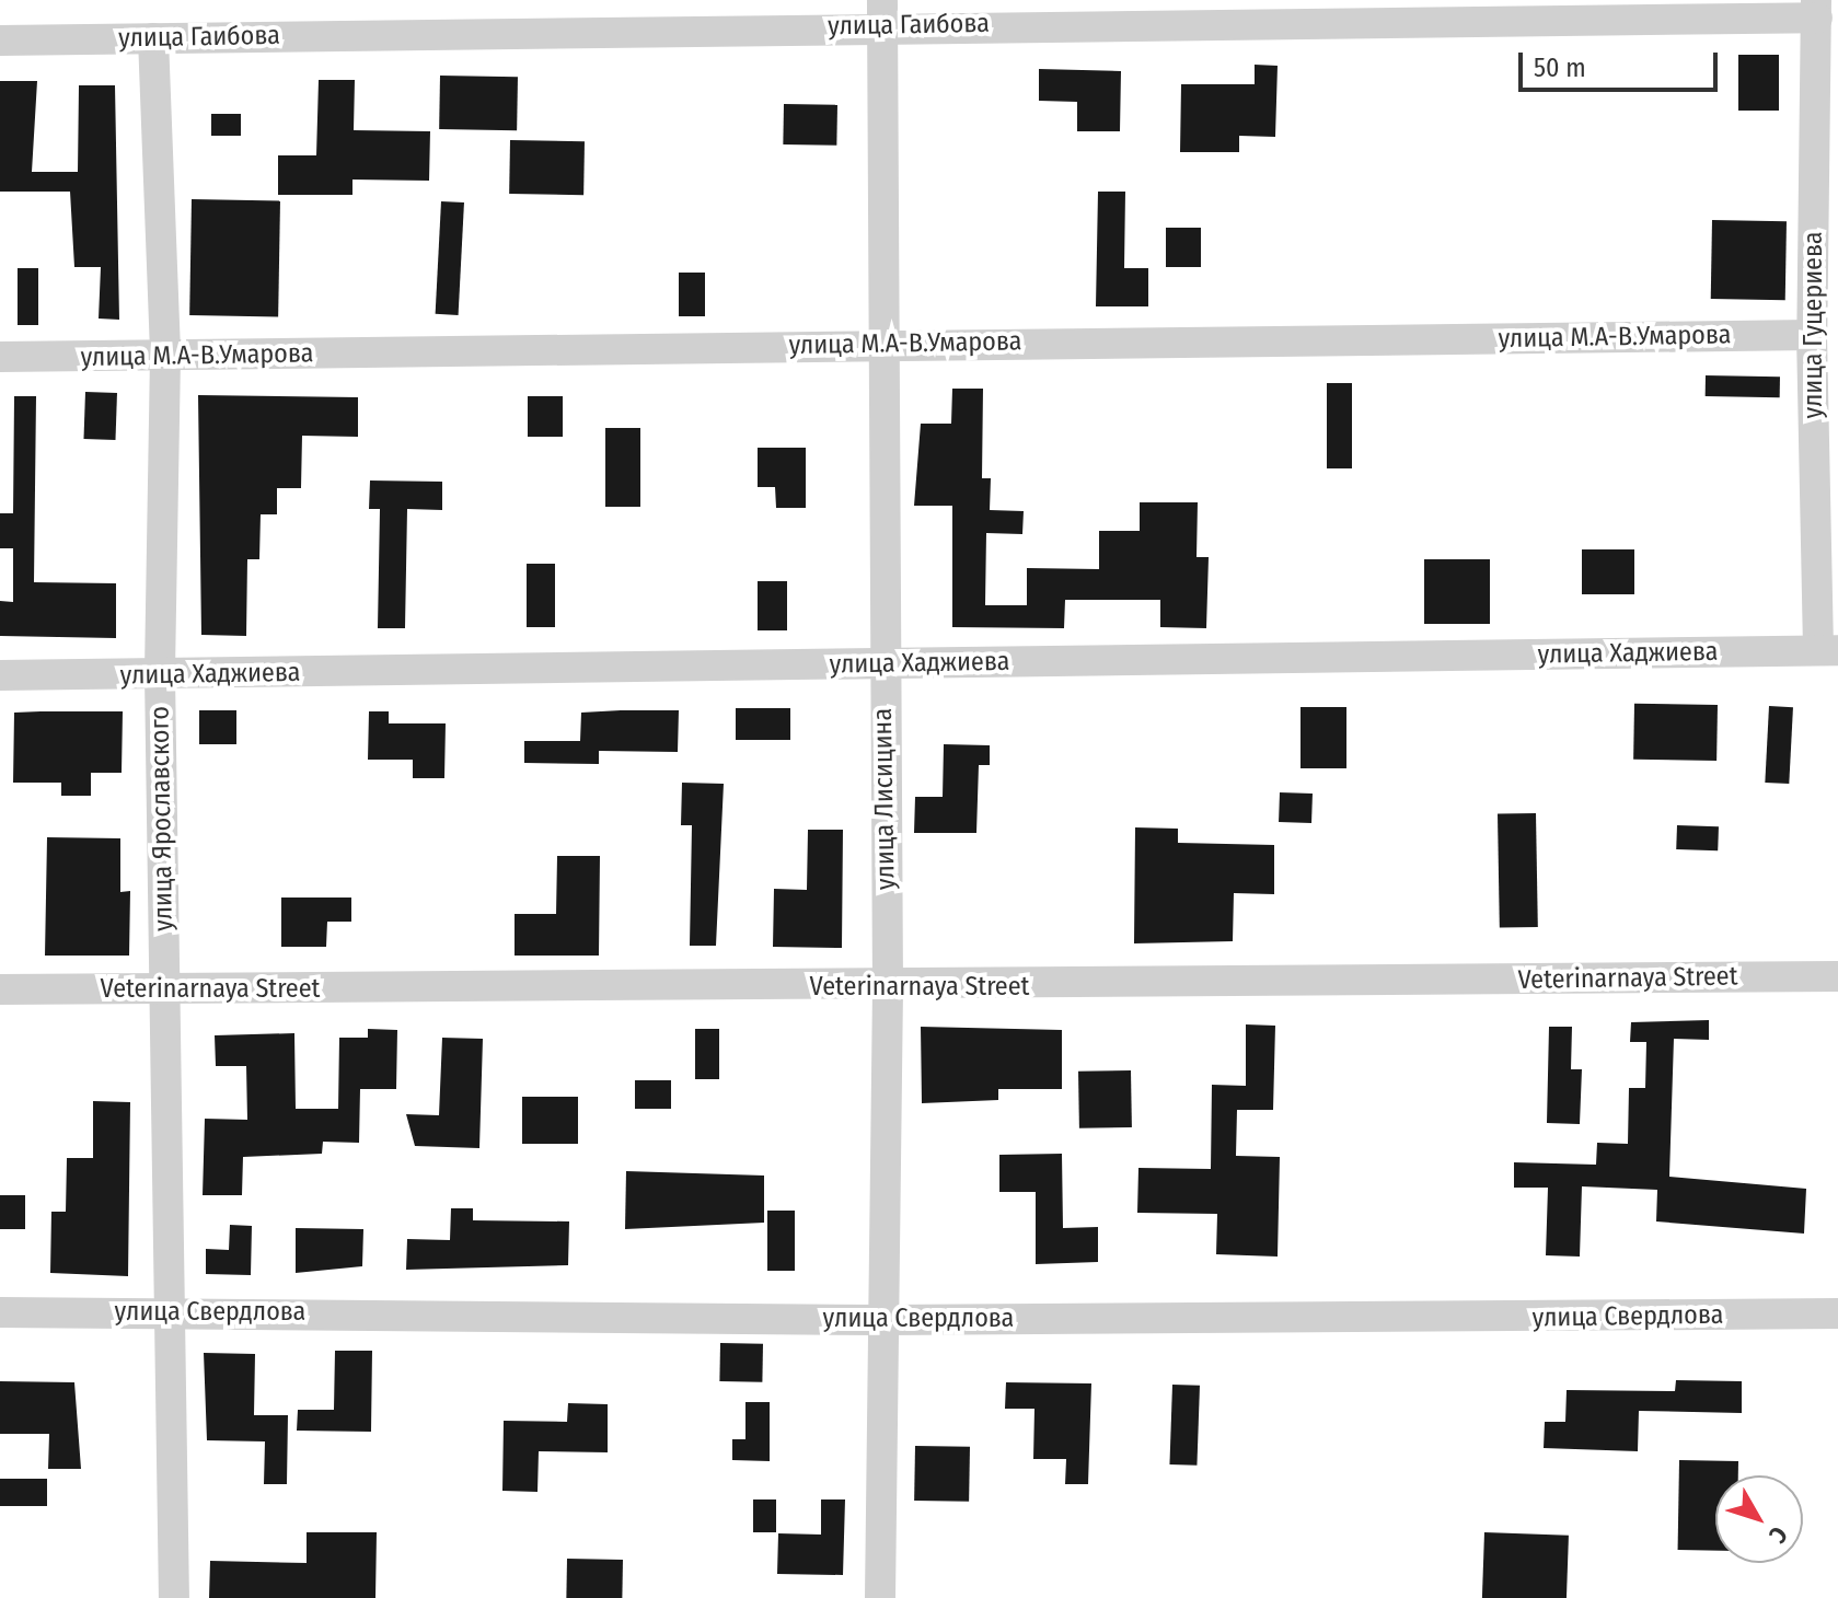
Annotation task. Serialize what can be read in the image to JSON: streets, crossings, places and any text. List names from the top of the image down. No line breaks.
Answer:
{"streets":{"street":["улица Гаибова","улица Гуцериева","улица М.А-В.Умарова","улица Хаджиева","улица Лисицина","улица Ярославского","Veterinarnaya Street","улица Свердлова"]},"crossings":[["улица Гаибова","улица Гуцериева"],["улица Гаибова","улица Лисицина"],["улица Гаибова","улица Ярославского"],["улица Гуцериева","улица М.А-В.Умарова"],["улица Гуцериева","улица Хаджиева"],["улица М.А-В.Умарова","улица Лисицина"],["улица М.А-В.Умарова","улица Ярославского"],["улица Хаджиева","улица Лисицина"],["улица Хаджиева","улица Ярославского"],["улица Лисицина","Veterinarnaya Street"],["улица Лисицина","улица Свердлова"],["улица Ярославского","Veterinarnaya Street"],["улица Ярославского","улица Свердлова"]],"scale_bar":"50 m","north":"bottom right"}
